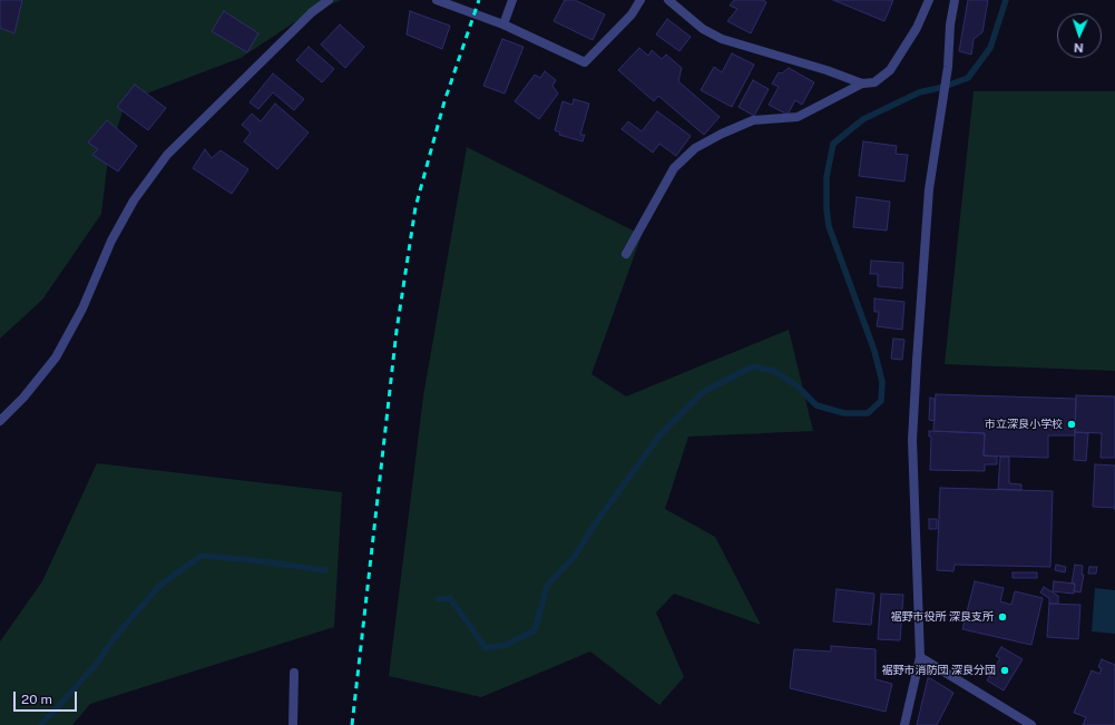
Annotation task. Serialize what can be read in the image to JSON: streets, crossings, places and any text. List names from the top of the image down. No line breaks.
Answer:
{"places":["市立深良小学校","裾野市役所 深良支所","裾野市消防団 深良分団"],"scale_bar":"20 m","north":"bottom"}
